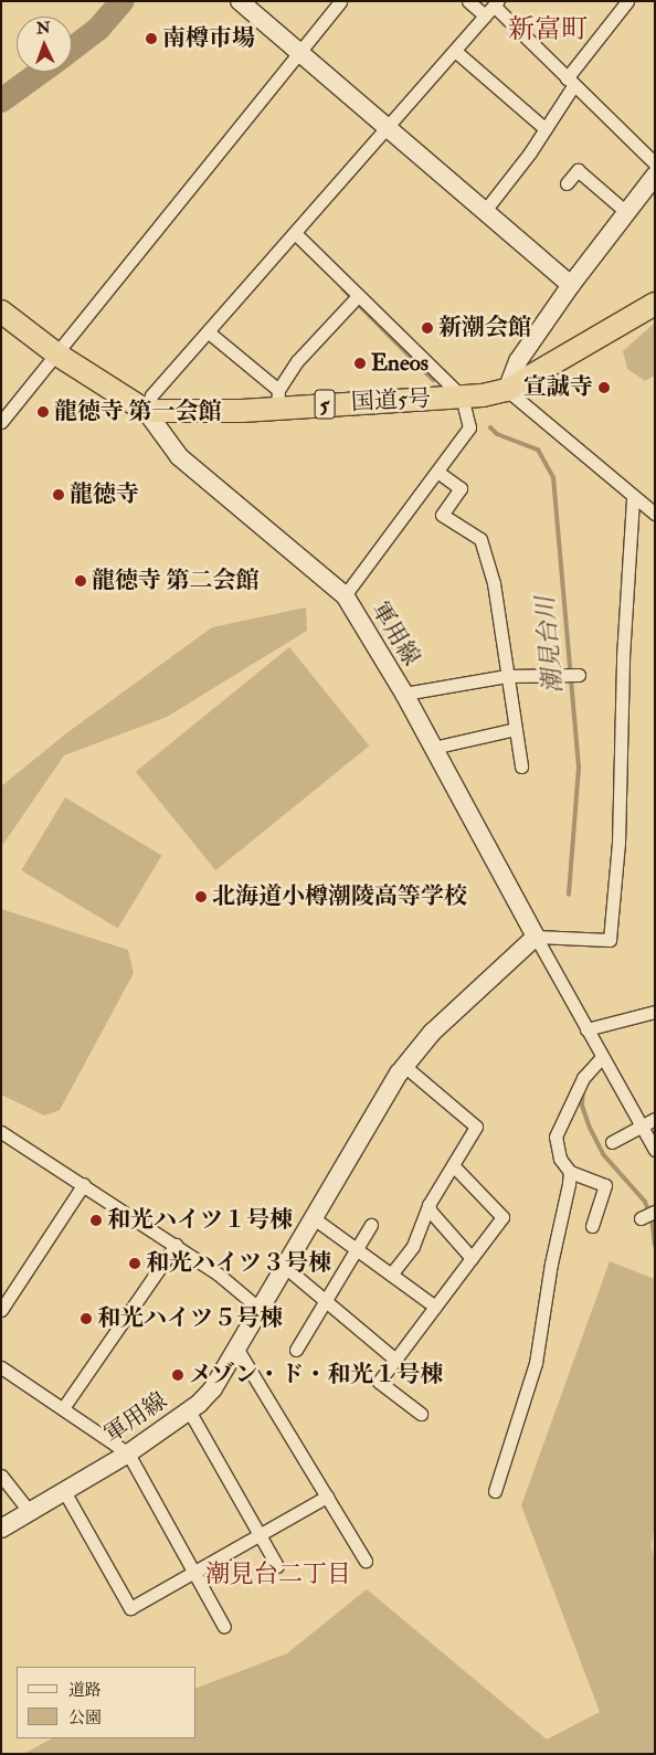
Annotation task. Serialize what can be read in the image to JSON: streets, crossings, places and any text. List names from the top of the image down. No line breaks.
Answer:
{"streets":{"highway":["国道5号","5"],"street":["軍用線"]},"crossings":[["国道5号","軍用線"]],"districts":["新富町","潮見台二丁目"],"water":["潮見台川"],"places":["南樽市場","新潮会館","Eneos","宣誠寺","龍徳寺 第一会館","龍徳寺","龍徳寺 第二会館","北海道小樽潮陵高等学校","和光ハイツ１号棟","和光ハイツ３号棟","和光ハイツ５号棟","メゾン・ド・和光１号棟"],"legend":["道路","公園"],"north":"top"}
